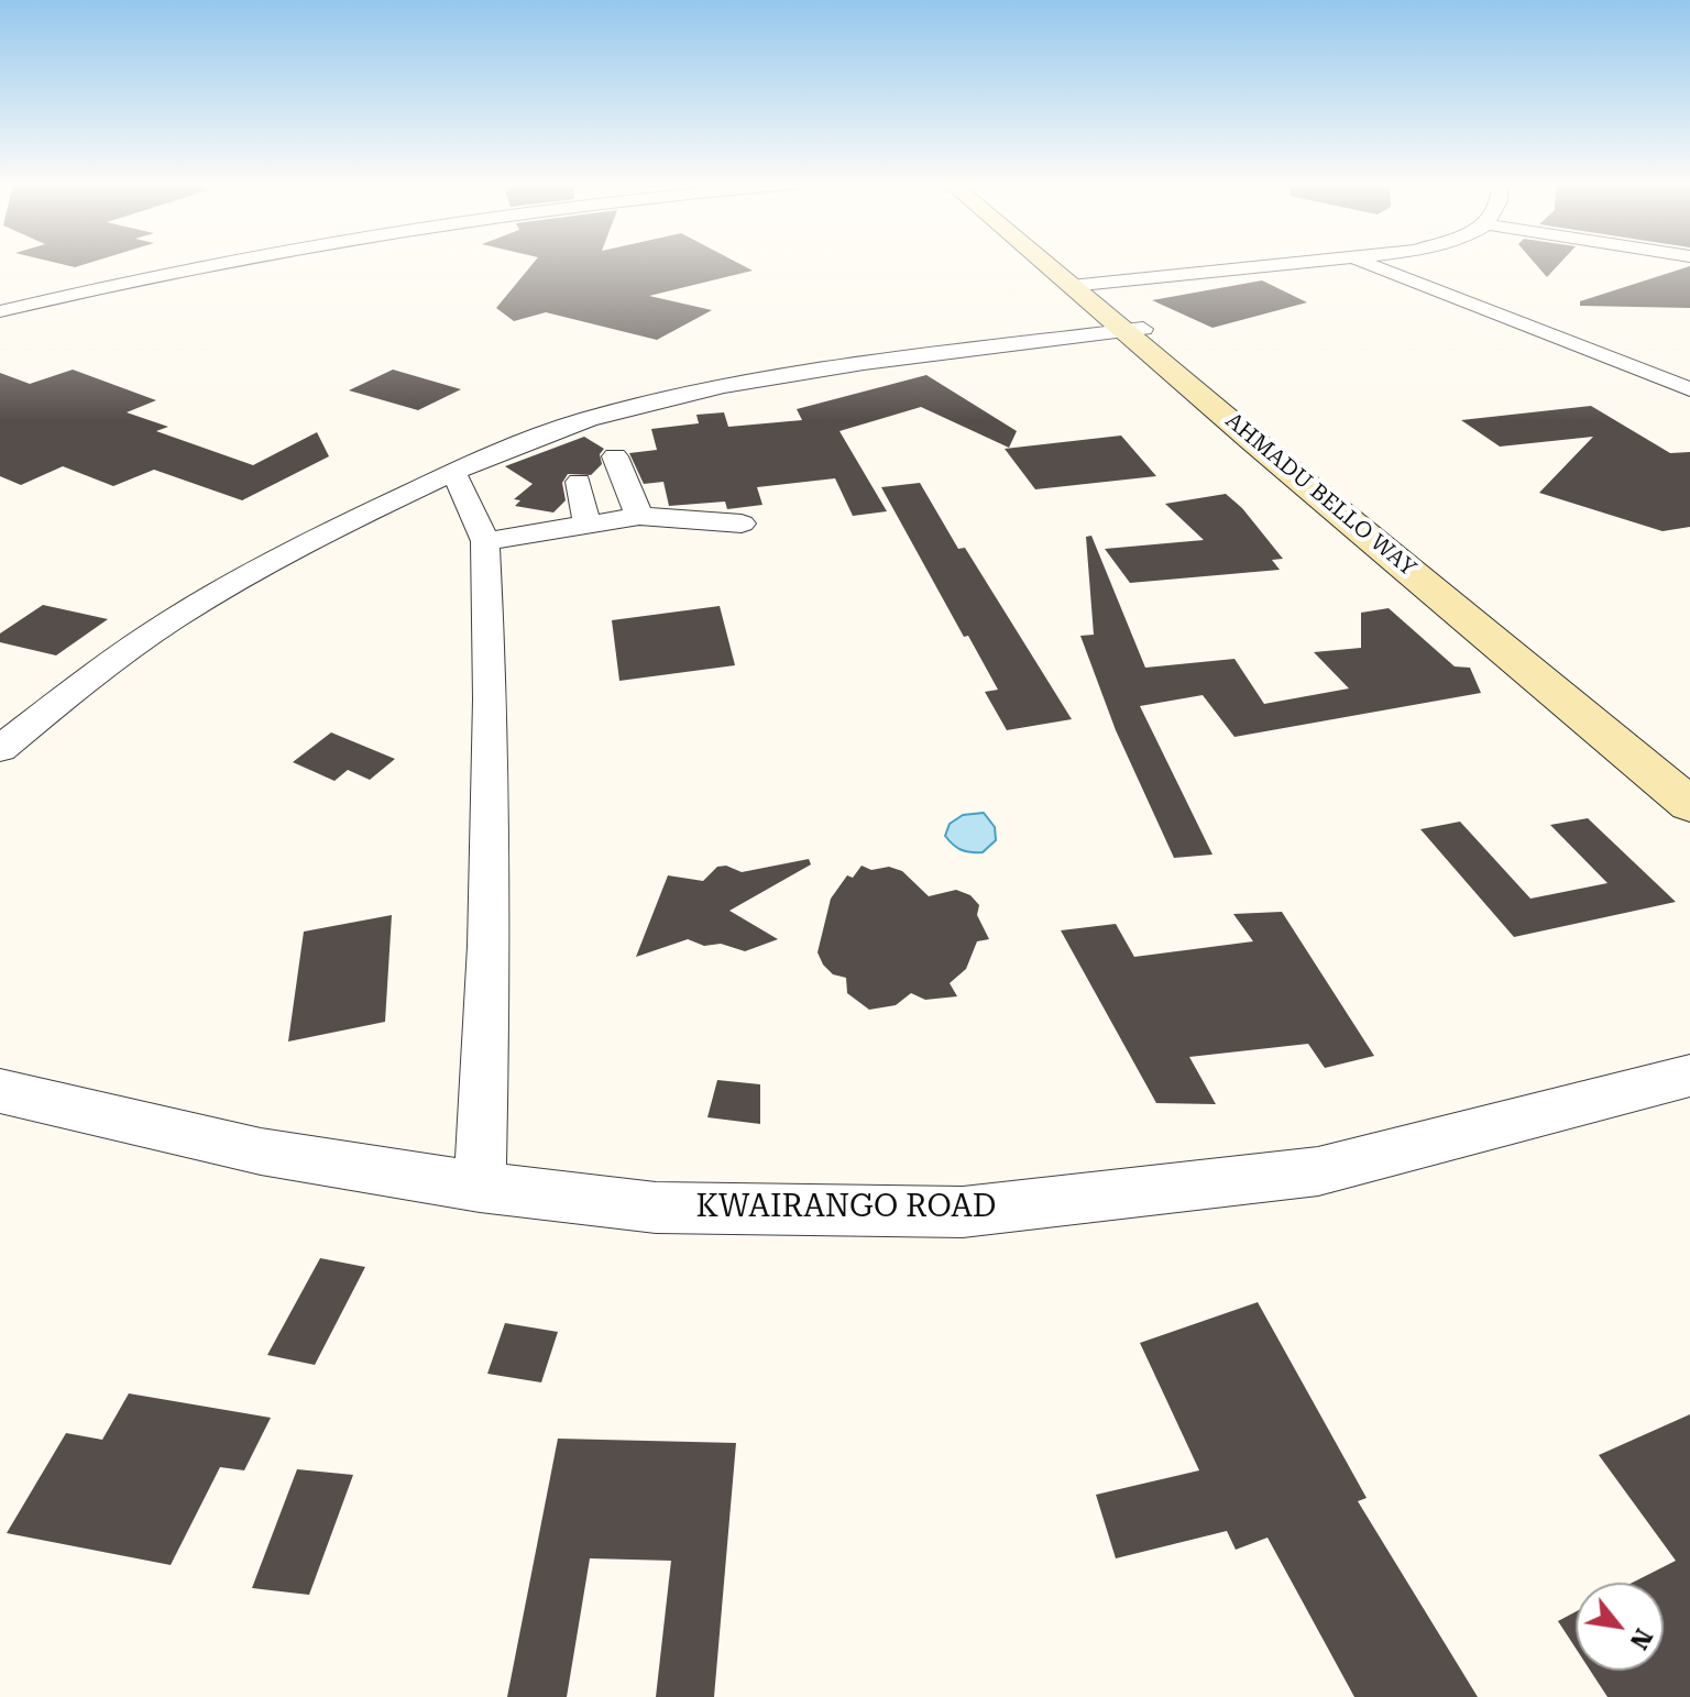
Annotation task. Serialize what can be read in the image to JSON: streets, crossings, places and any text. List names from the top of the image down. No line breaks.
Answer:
{"streets":{"main road":["AHMADU BELLO WAY"],"street":["KWAIRANGO ROAD"]},"north":"bottom right"}
